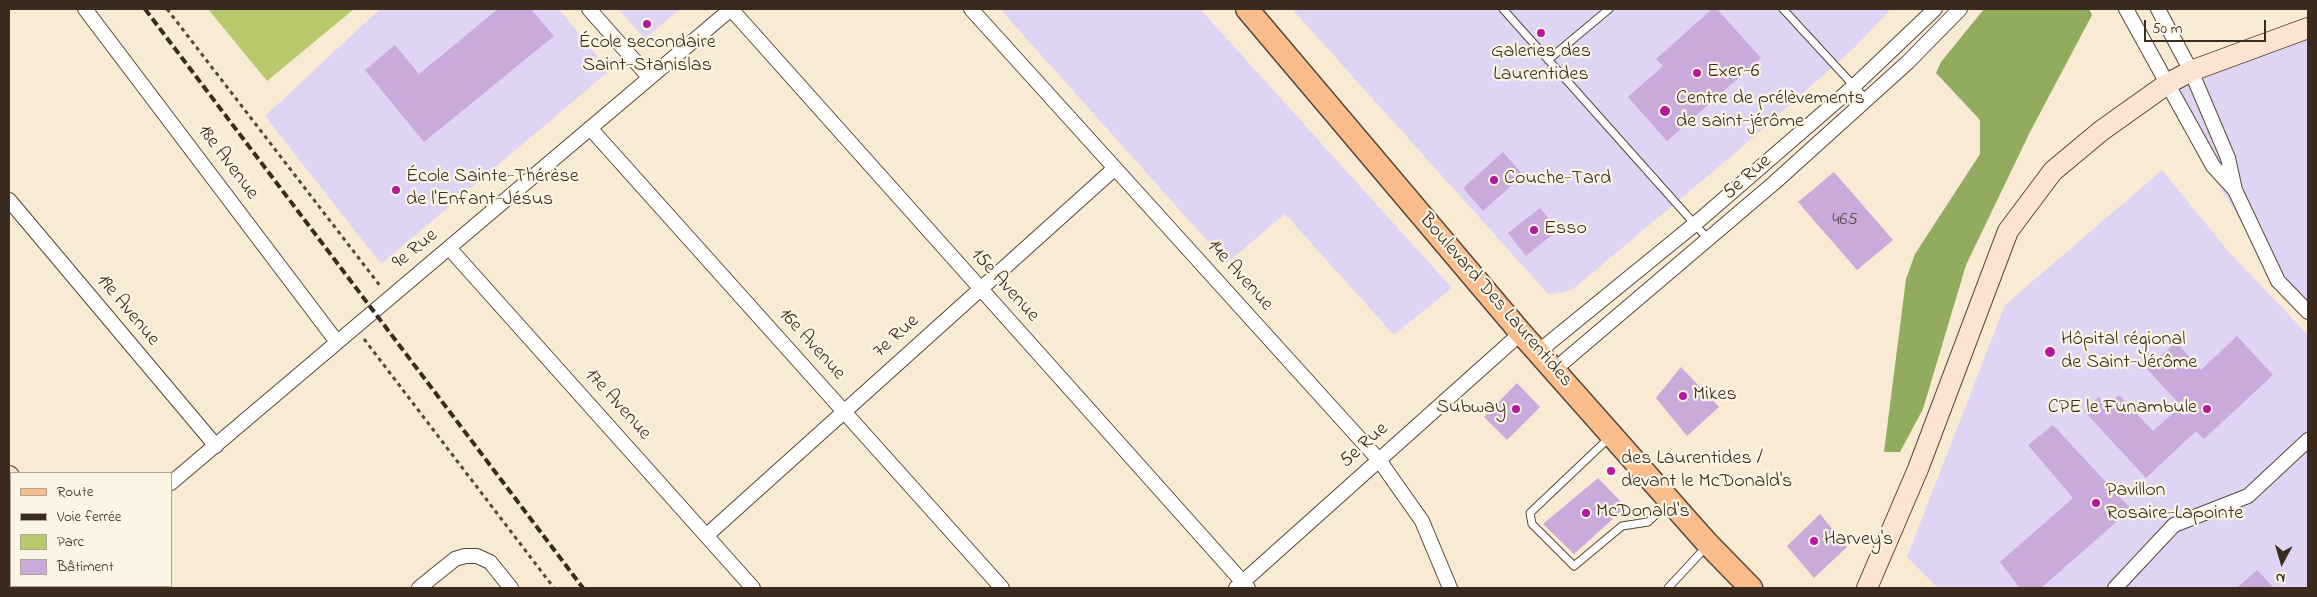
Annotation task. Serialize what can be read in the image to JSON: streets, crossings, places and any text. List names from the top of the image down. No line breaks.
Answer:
{"streets":{"main road":["Boulevard Des Laurentides"],"street":["18e Avenue","5e Rue","9e Rue","14e Avenue","15e Avenue","19e Avenue","7e Rue","16e Avenue","17e Avenue"]},"crossings":[["18e Avenue","9e Rue"],["5e Rue","14e Avenue"],["5e Rue","15e Avenue"],["5e Rue","Boulevard Des Laurentides"],["9e Rue","15e Avenue"],["9e Rue","19e Avenue"],["9e Rue","16e Avenue"],["9e Rue","17e Avenue"],["14e Avenue","7e Rue"],["15e Avenue","7e Rue"],["7e Rue","16e Avenue"],["7e Rue","17e Avenue"]],"places":["École secondaire Saint-Stanislas","Galeries des Laurentides","Exer-6","Centre de prélèvements de saint-jérôme","Couche-Tard","École Sainte-Thérèse de l'Enfant-Jésus","Esso","Hôpital régional de Saint-Jérôme","Mikes","Subway","CPE le Funambule","des Laurentides / devant le McDonald's","Pavillon Rosaire-Lapointe","McDonald's","Harvey's"],"house_numbers":["465"],"legend":["Route","Voie ferrée","Parc","Bâtiment"],"scale_bar":"50 m","north":"bottom"}
